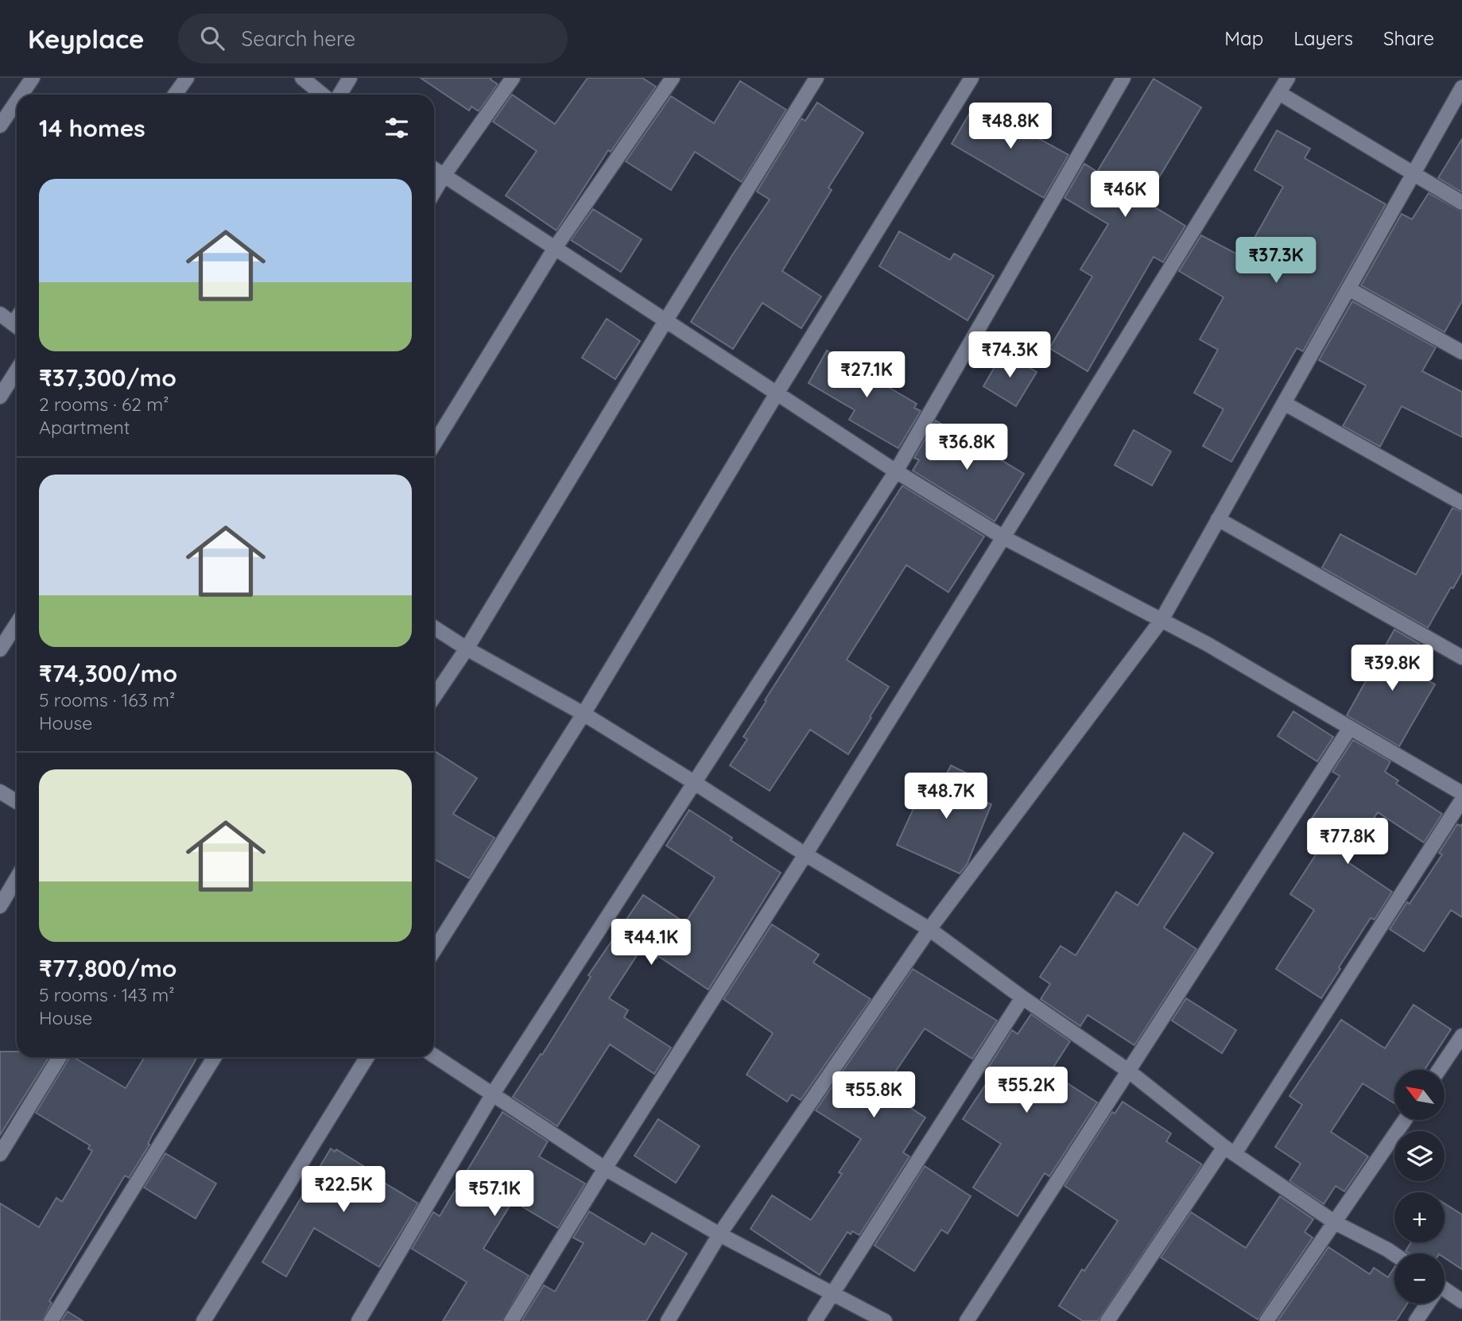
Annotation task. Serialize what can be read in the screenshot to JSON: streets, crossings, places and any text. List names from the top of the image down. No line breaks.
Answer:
{"north":"top left","page":{"header":"Keyplace","search":"Search here","nav":["Map","Layers","Share"],"heading":"14 homes","price":["₹48.8K","₹46K","₹37.3K","₹74.3K","₹27.1K","₹36.8K","₹39.8K","₹48.7K","₹77.8K","₹44.1K","₹55.2K","₹55.8K","₹22.5K","₹57.1K"],"list":[{"name":"₹37,300/mo","note":"2 rooms · 62 m² · Apartment"},{"name":"₹74,300/mo","note":"5 rooms · 163 m² · House"},{"name":"₹77,800/mo","note":"5 rooms · 143 m² · House"}],"map_buttons":["+","−"]}}
